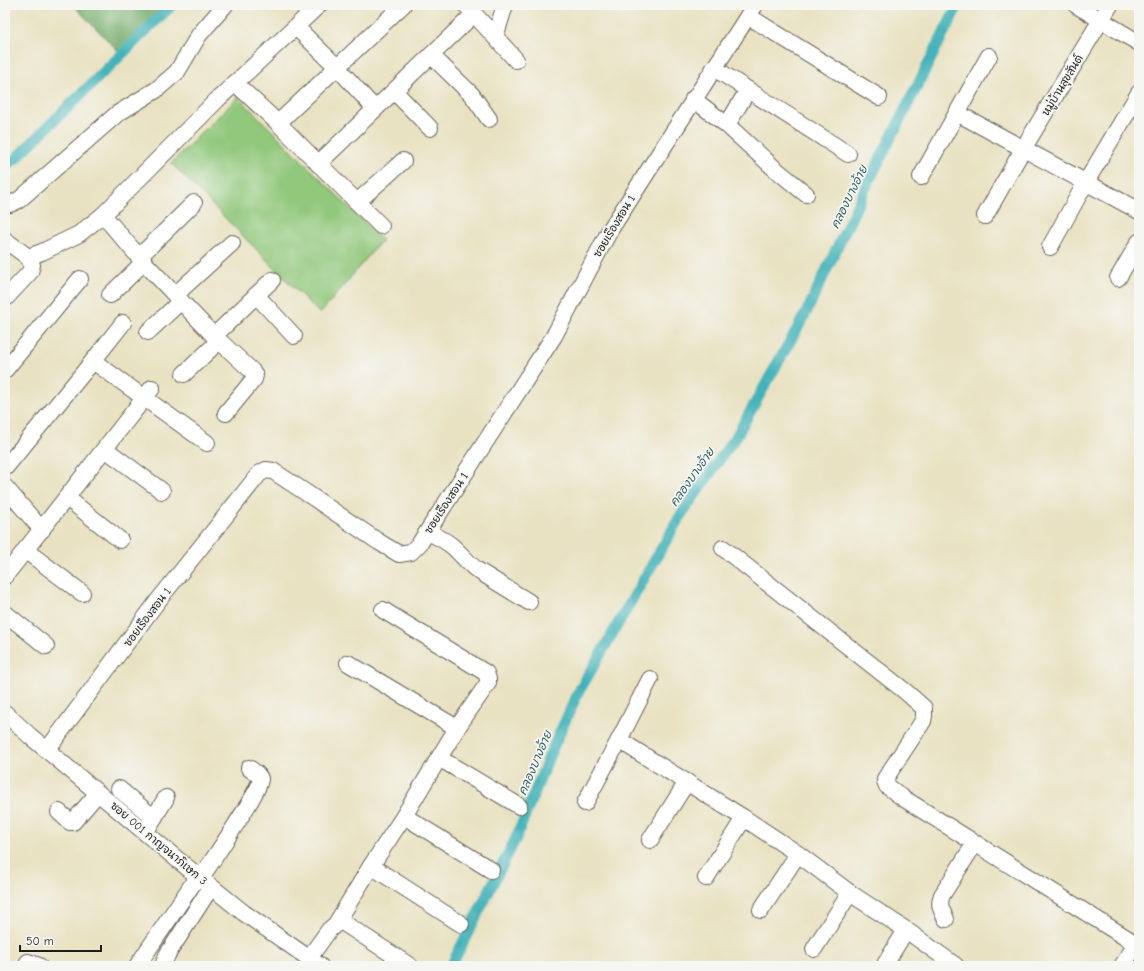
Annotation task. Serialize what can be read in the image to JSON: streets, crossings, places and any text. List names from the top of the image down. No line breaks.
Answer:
{"streets":{"street":["หมู่บ้านสุขสันต์","ซอยเรืองสอน 1","ซอย 001 กาญจนาภิเษก 3"]},"crossings":[["ซอยเรืองสอน 1","ซอย 001 กาญจนาภิเษก 3"]],"water":["คลองบางอ้าย"],"scale_bar":"50 m"}
